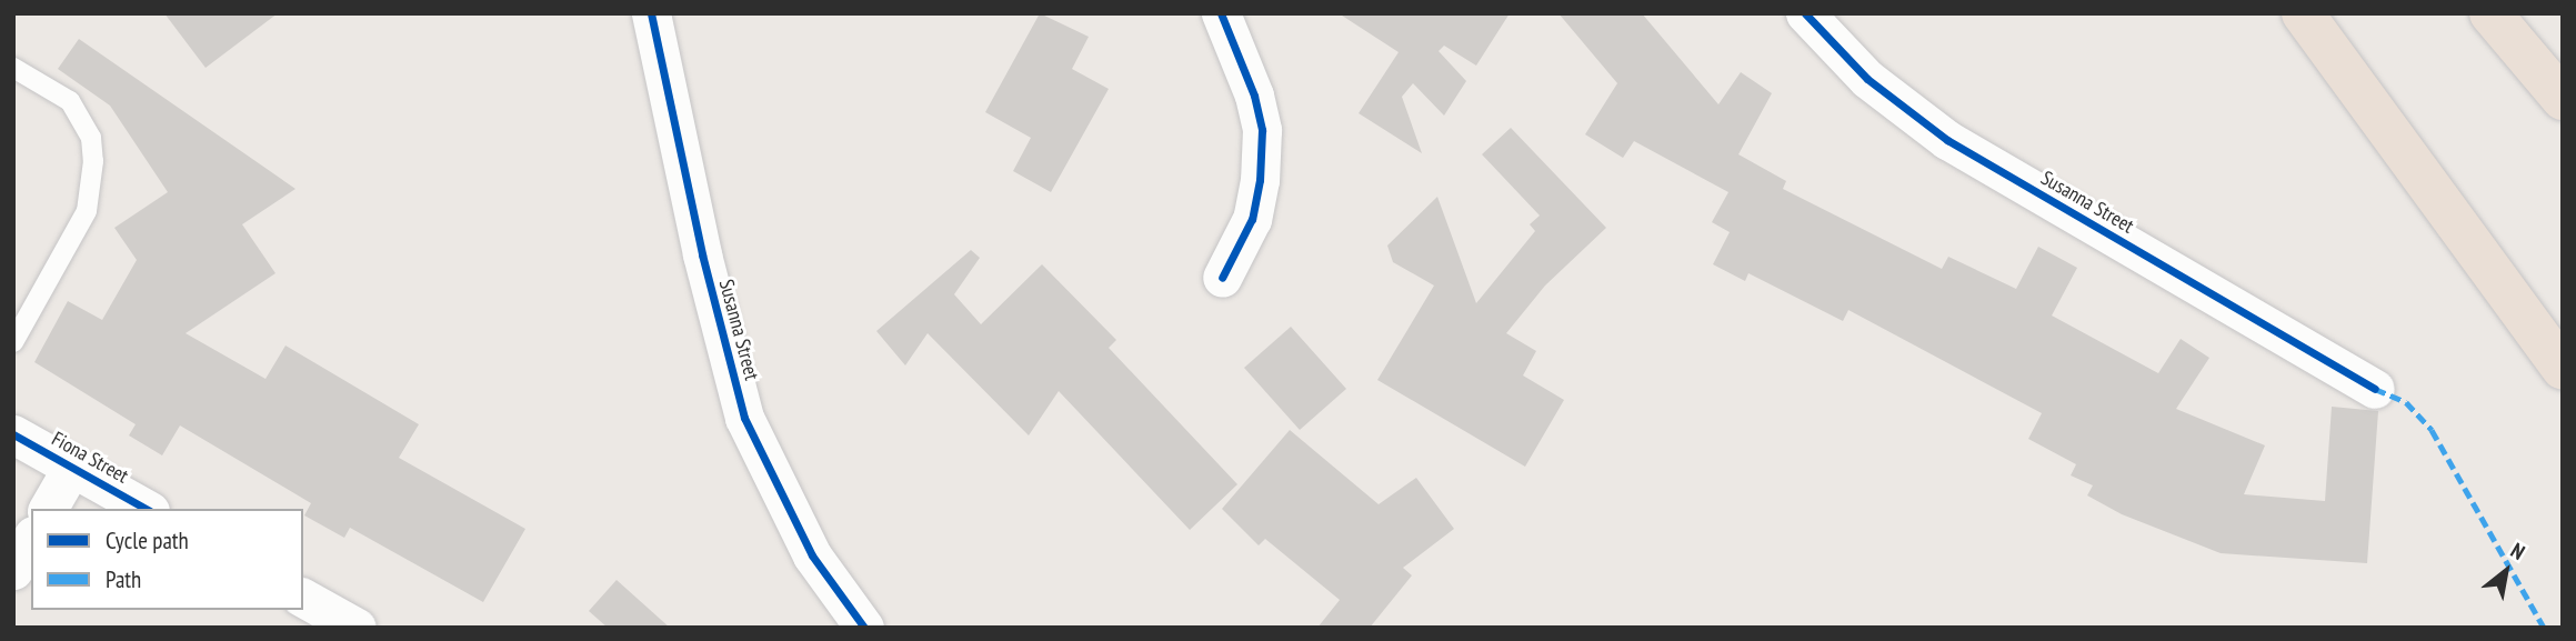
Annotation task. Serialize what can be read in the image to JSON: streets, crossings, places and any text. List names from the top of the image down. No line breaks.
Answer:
{"streets":{"street":["Susanna Street","Fiona Street"]},"legend":["Cycle path","Path"],"north":"top right"}
